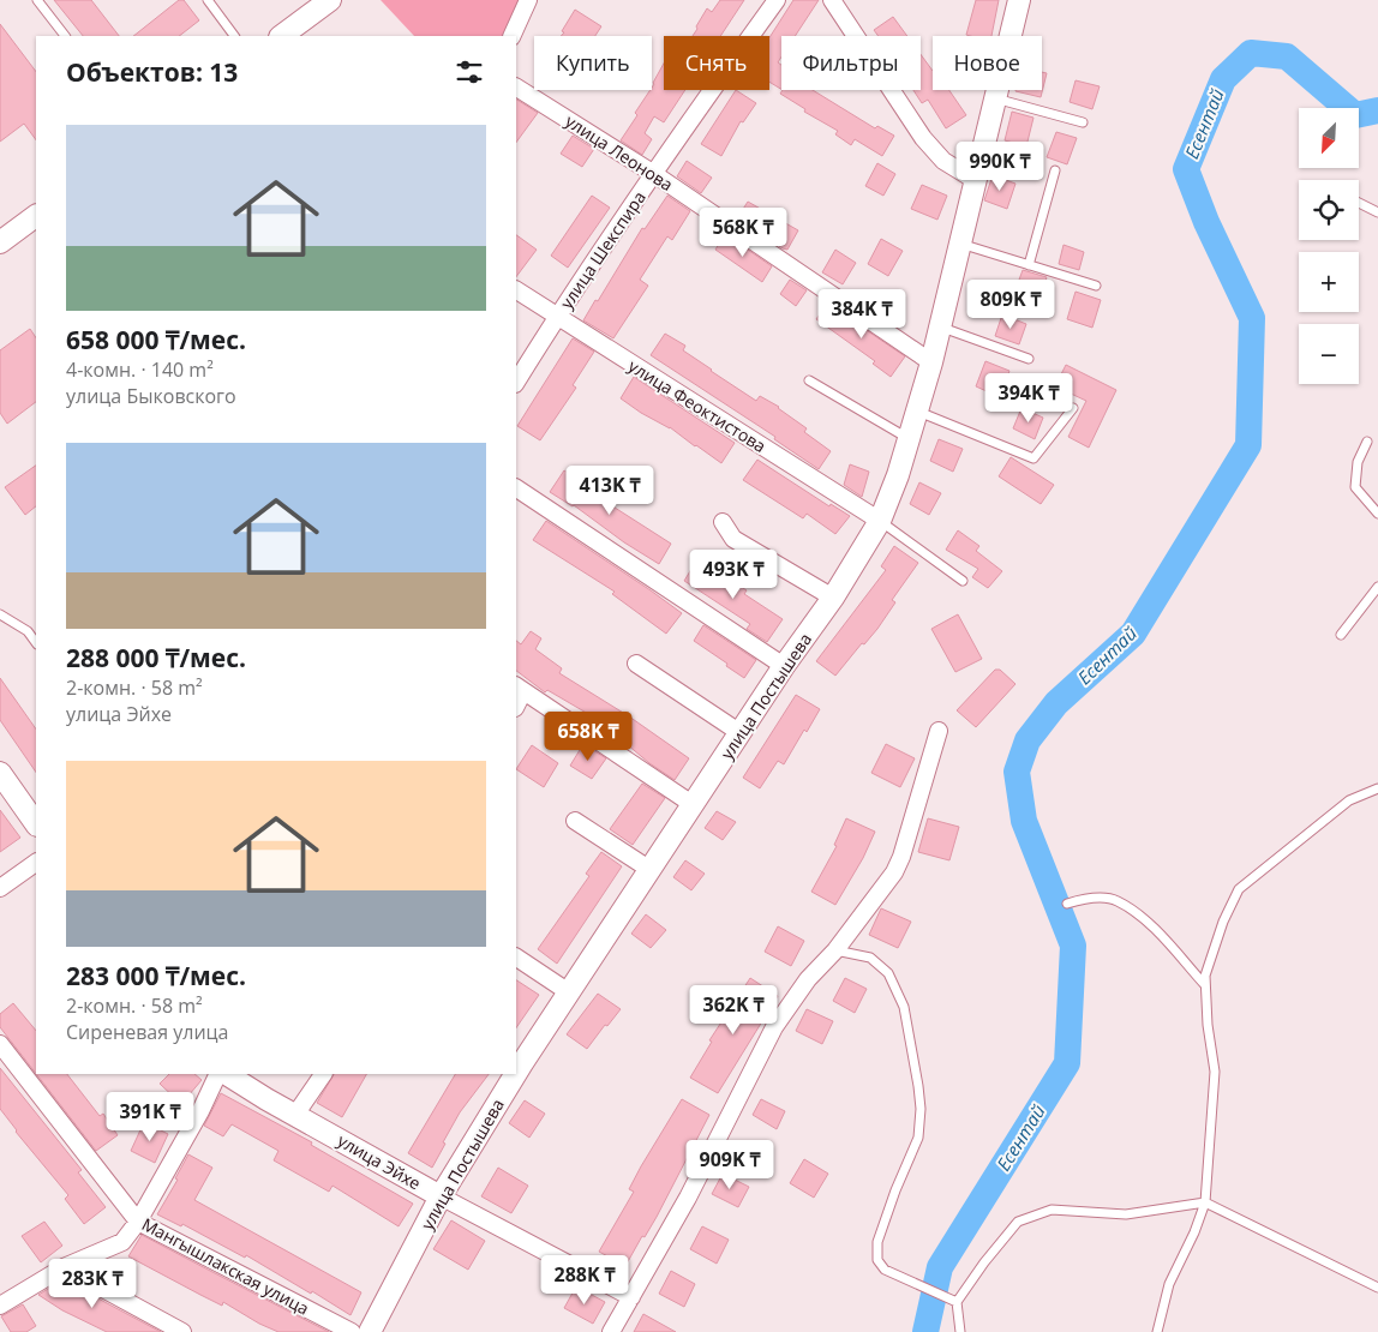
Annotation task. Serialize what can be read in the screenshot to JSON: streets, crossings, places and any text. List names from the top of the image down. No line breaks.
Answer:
{"streets":{"street":["улица Леонова","улица Шекспира","улица Феоктистова","улица Постышева","улица Эйхе","Мангышлакская улица"]},"crossings":[["улица Леонова","улица Шекспира"],["улица Леонова","улица Постышева"],["улица Шекспира","улица Феоктистова"],["улица Феоктистова","улица Постышева"],["улица Постышева","улица Эйхе"]],"water":["Есентай"],"north":"bottom left","page":{"chip":["Купить","Снять","Фильтры","Новое"],"heading":"Объектов: 13","map_buttons":["+","−"],"list":[{"name":"658 000 ₸/мес.","note":"4-комн. · 140 m² · улица Быковского"},{"name":"288 000 ₸/мес.","note":"2-комн. · 58 m² · улица Эйхе"},{"name":"283 000 ₸/мес.","note":"2-комн. · 58 m² · Сиреневая улица"}],"price":["990K ₸","568K ₸","809K ₸","384K ₸","394K ₸","413K ₸","493K ₸","658K ₸","362K ₸","391K ₸","909K ₸","288K ₸","283K ₸"]}}
